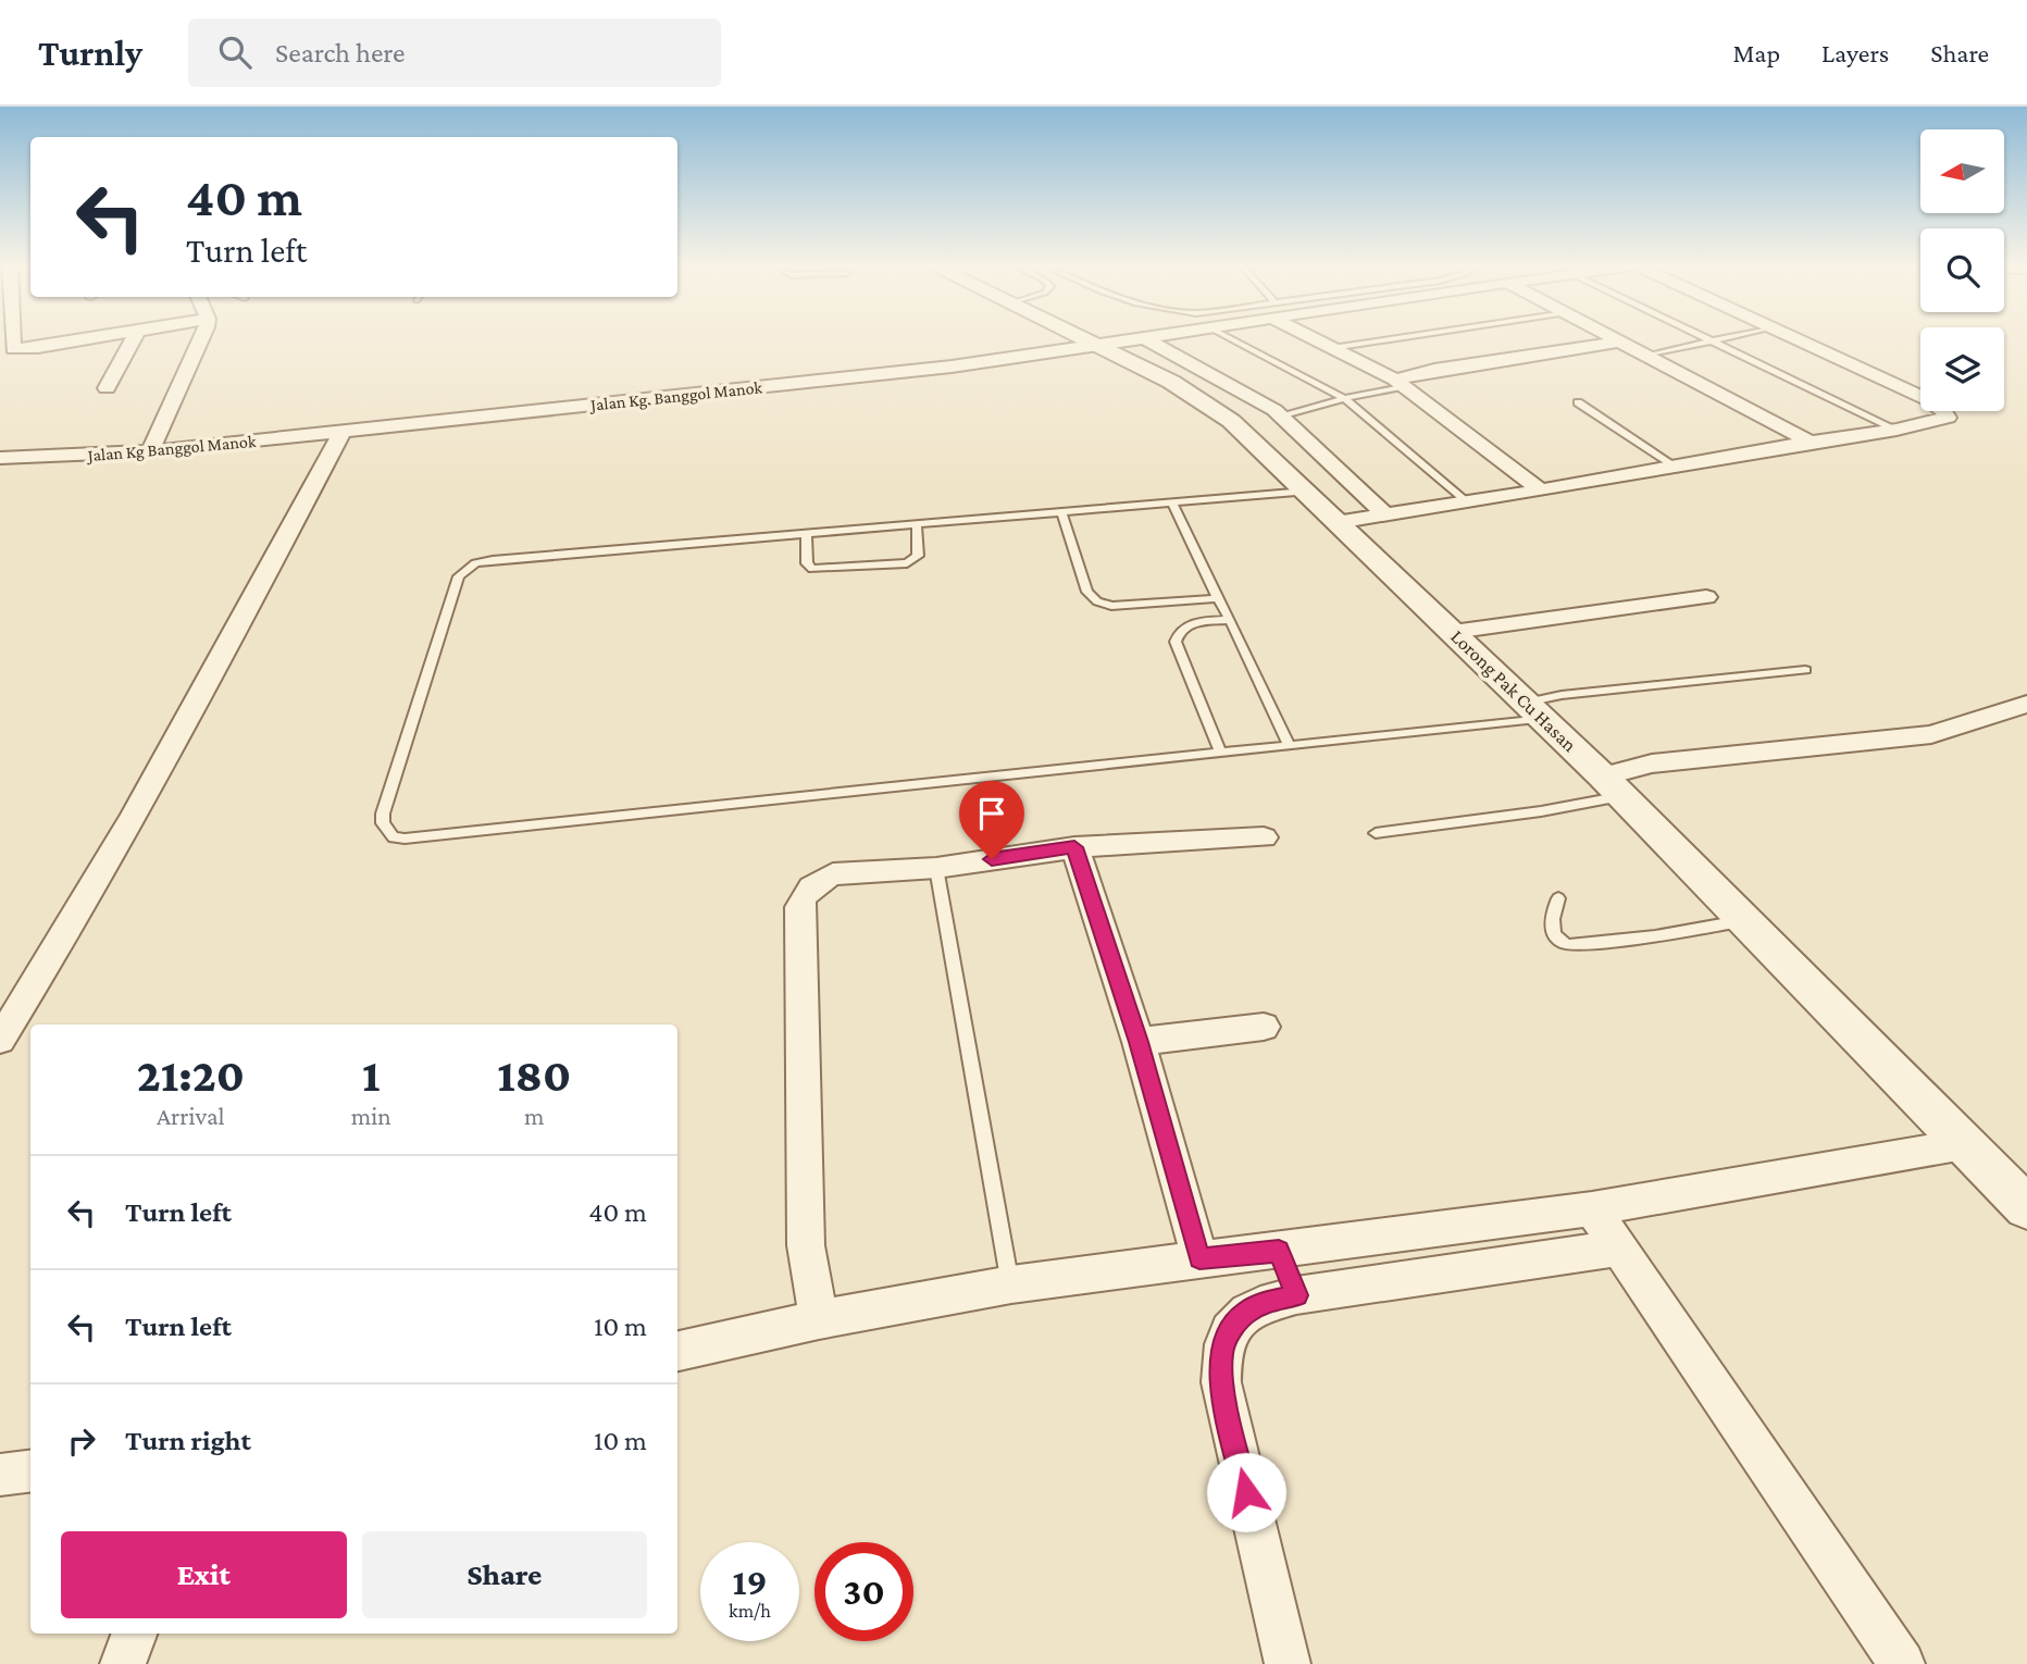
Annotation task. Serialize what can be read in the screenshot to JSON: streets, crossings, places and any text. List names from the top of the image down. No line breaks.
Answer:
{"streets":{"street":["Jalan Kg. Banggol Manok","Jalan Kg Banggol Manok","Lorong Pak Cu Hasan"]},"crossings":[["Jalan Kg. Banggol Manok","Jalan Kg Banggol Manok"],["Jalan Kg. Banggol Manok","Lorong Pak Cu Hasan"]],"north":"left","page":{"header":"Turnly","search":"Search here","nav":["Map","Layers","Share"],"turn":["40 m","Turn left"],"eta":["21:20","Arrival","1","min","180","m"],"list":[{"name":"Turn left","value":"40 m"},{"name":"Turn left","value":"10 m"},{"name":"Turn right","value":"10 m"}],"buttons":["Exit","Share"],"speed":"19 km/h","limit":"30"}}
